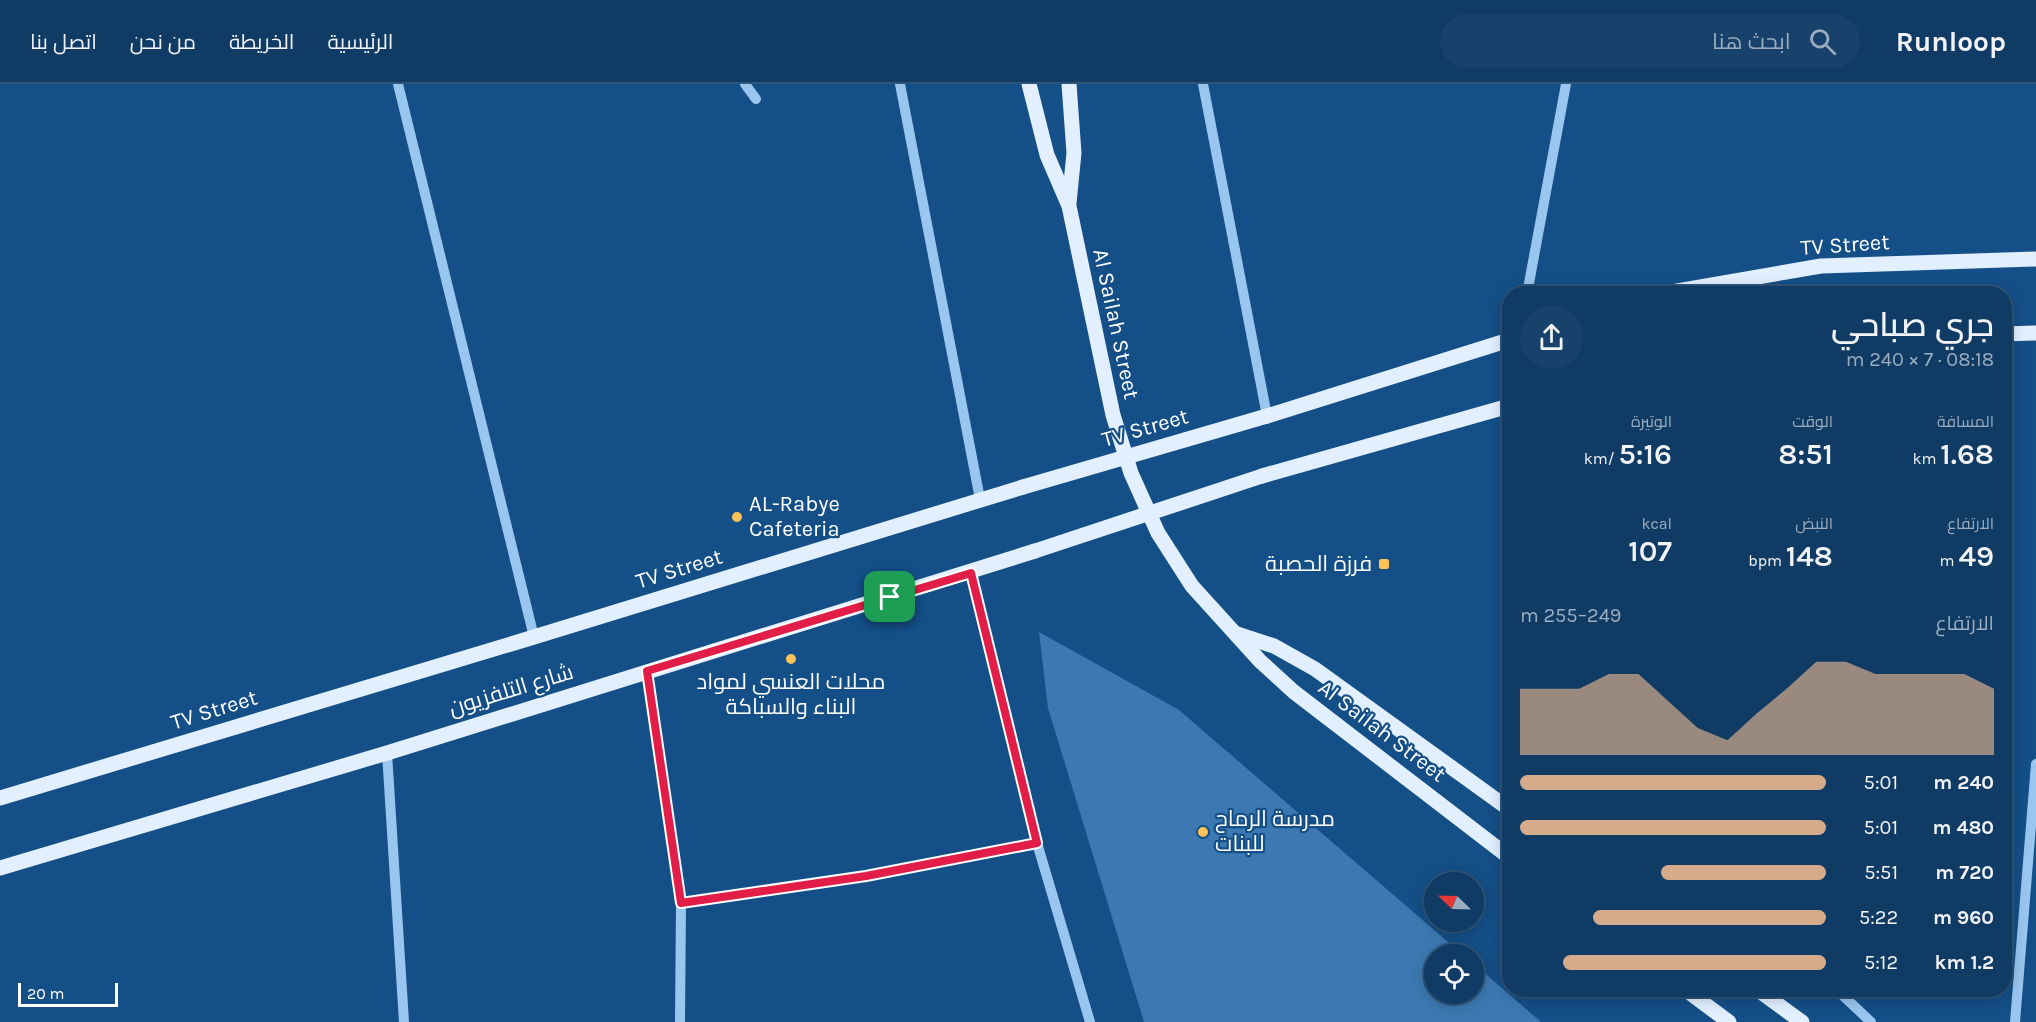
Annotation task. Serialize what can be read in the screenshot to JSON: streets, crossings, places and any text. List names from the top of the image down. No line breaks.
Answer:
{"streets":{"main road":["TV Street","Al Sailah Street","شارع التلفزيون"]},"places":{"other":["AL-Rabye Cafeteria","محلات العنسي لمواد البناء والسباكة","مدرسة الرماح للبنات"],"transit":["فرزة الحصبة"]},"scale_bar":"20 m","north":"top left","page":{"header":"Runloop","search":"ابحث هنا","nav":["الرئيسية","الخريطة","من نحن","اتصل بنا"],"heading":["جري صباحي","08:18 · 7 × 240 m"],"stats":[["المسافة","1.68 km"],["الوقت","8:51"],["الوتيرة","5:16 /km"],["الارتفاع","49 m"],["النبض","148 bpm"],["kcal","107"]],"chart":["الارتفاع","249–255 m"],"list":[{"name":"240 m","note":"5:01"},{"name":"480 m","note":"5:01"},{"name":"720 m","note":"5:51"},{"name":"960 m","note":"5:22"},{"name":"1.2 km","note":"5:12"}],"scale":"20 m"}}
